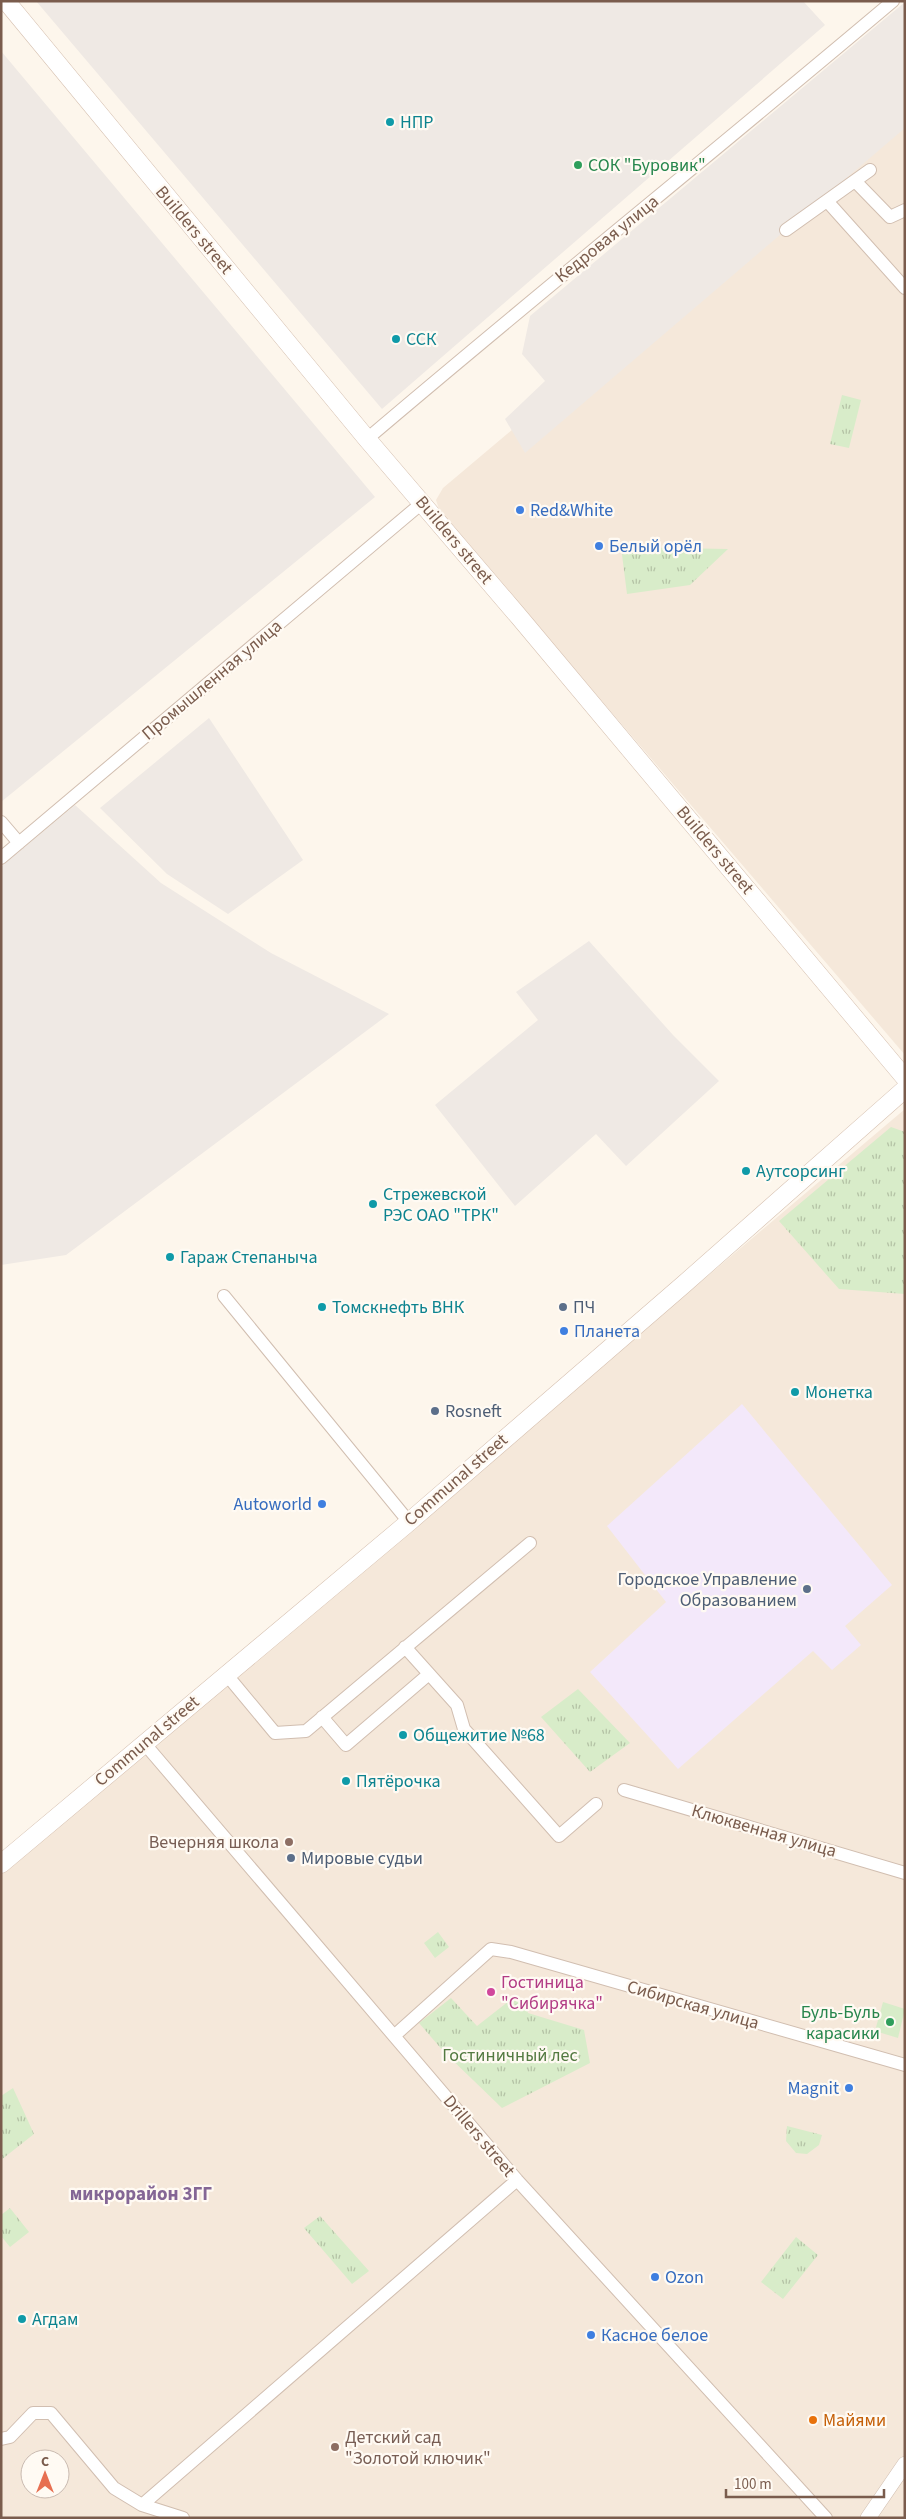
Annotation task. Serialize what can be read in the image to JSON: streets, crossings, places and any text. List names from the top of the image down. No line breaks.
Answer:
{"streets":{"main road":["Builders street","Communal street"],"street":["Кедровая улица","Промышленная улица","Клюквенная улица","Сибирская улица","Drillers street"]},"crossings":[["Builders street","Кедровая улица"],["Builders street","Промышленная улица"],["Communal street","Drillers street"],["Сибирская улица","Drillers street"]],"districts":["микрорайон 3ГГ"],"parks":["Гостиничный лес"],"places":["НПР","СОК \"Буровик\"","ССК","Red&White","Белый орёл","Аутсорсинг","Стрежевской РЭС ОАО \"ТРК\"","Гараж Степаныча","Томскнефть ВНК","ПЧ","Планета","Монетка","Rosneft","Autoworld","Городское Управление Образованием","Общежитие №68","Пятёрочка","Вечерняя школа","Мировые судьи","Гостиница \"Сибирячка\"","Буль-Буль карасики","Magnit","Ozon","Агдам","Касное белое","Майями","Детский сад \"Золотой ключик\""],"scale_bar":"100 m","north":"top"}
